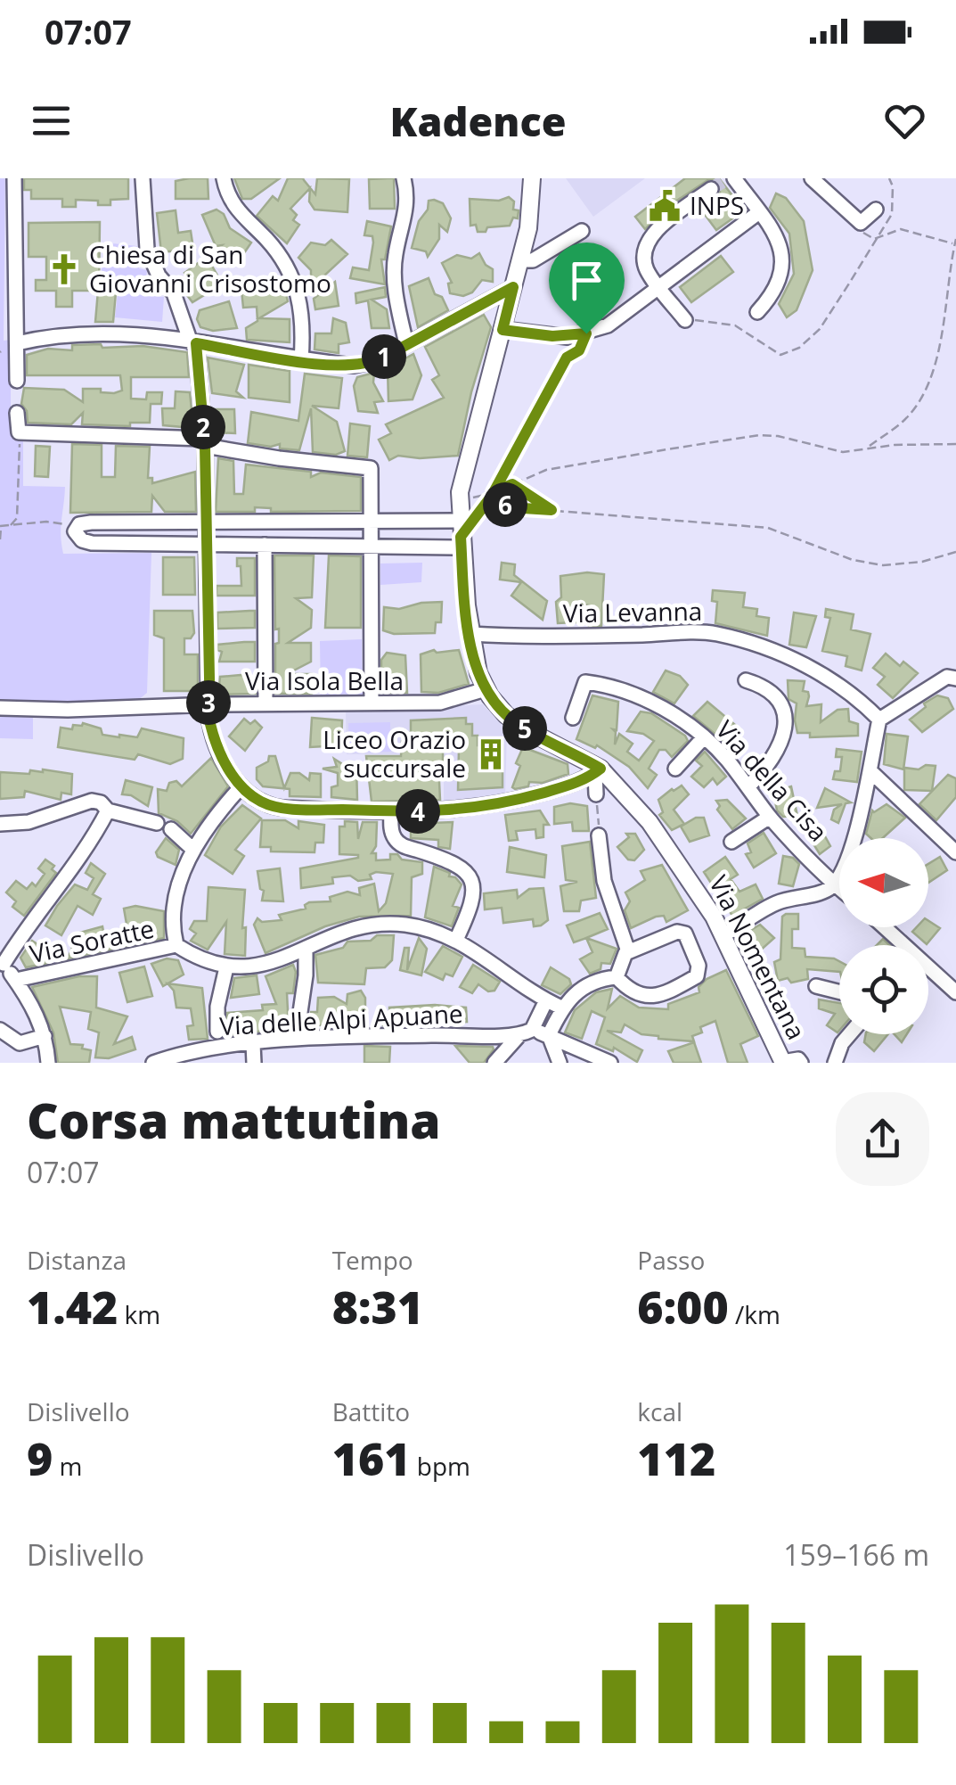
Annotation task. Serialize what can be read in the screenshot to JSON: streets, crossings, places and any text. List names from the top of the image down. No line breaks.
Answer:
{"streets":{"main road":["Via Nomentana"],"street":["Via Levanna","Via Isola Bella","Via della Cisa","Via Soratte","Via delle Alpi Apuane"]},"crossings":[["Via Levanna","Via Nomentana"],["Via Isola Bella","Via Nomentana"]],"places":{"public building":["INPS"],"church":["Chiesa di San Giovanni Crisostomo"],"building":["Liceo Orazio succursale"]},"north":"left","page":{"status":"07:07","header":"Kadence","pins":["1","2","6","3","5","4"],"heading":["Corsa mattutina","07:07"],"stats":[["Distanza","1.42 km"],["Tempo","8:31"],["Passo","6:00 /km"],["Dislivello","9 m"],["Battito","161 bpm"],["kcal","112"]],"chart":["Dislivello","159–166 m"]}}
